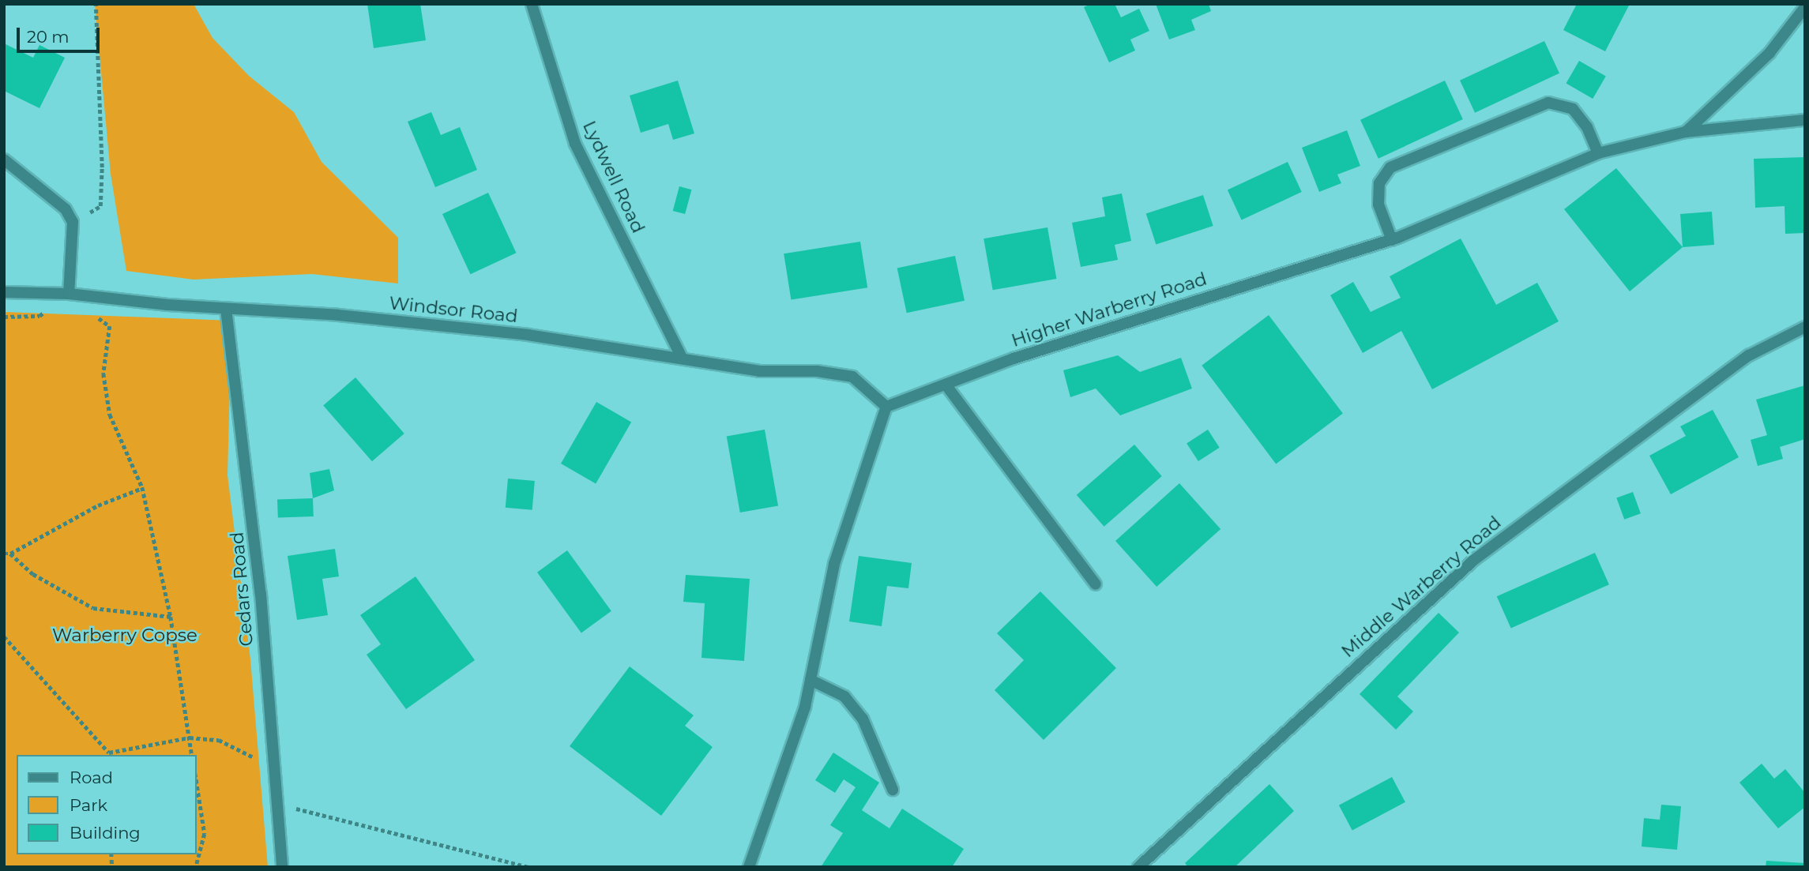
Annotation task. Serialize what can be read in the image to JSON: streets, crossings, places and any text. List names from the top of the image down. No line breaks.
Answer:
{"streets":{"street":["Lydwell Road","Windsor Road","Higher Warberry Road","Middle Warberry Road","Cedars Road"]},"crossings":[["Lydwell Road","Windsor Road"],["Windsor Road","Higher Warberry Road"],["Windsor Road","Cedars Road"]],"parks":["Warberry Copse"],"legend":["Road","Park","Building"],"scale_bar":"20 m"}
